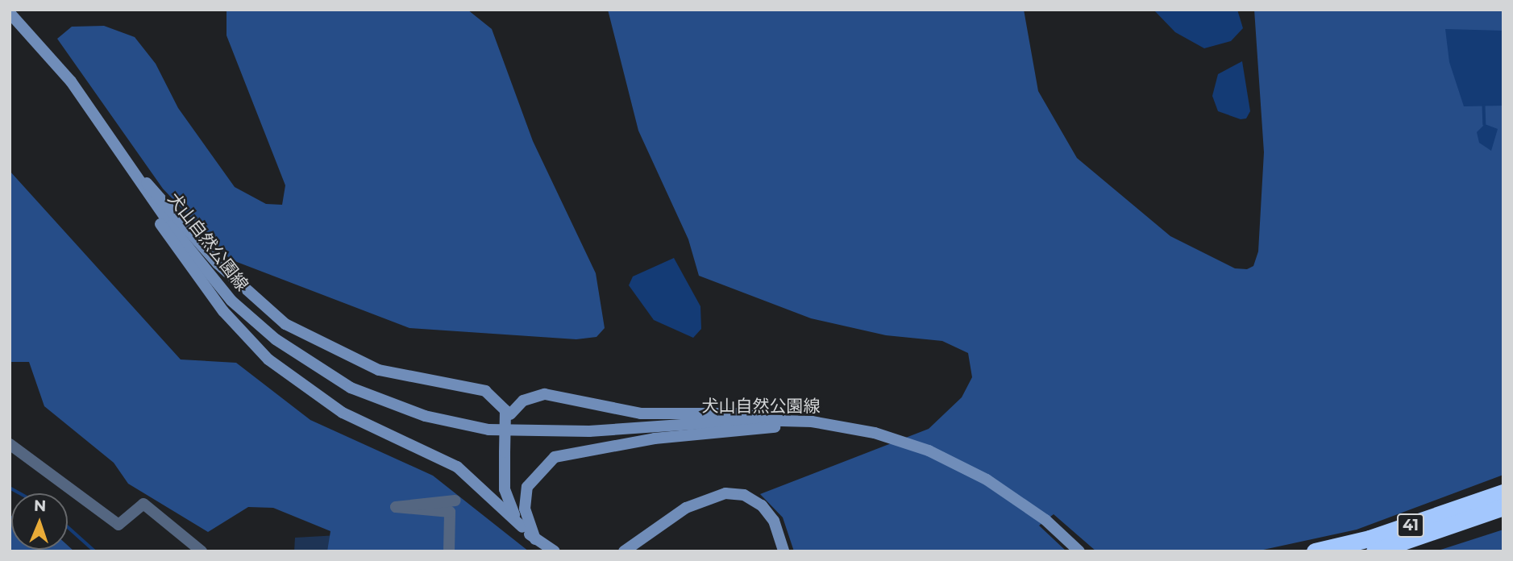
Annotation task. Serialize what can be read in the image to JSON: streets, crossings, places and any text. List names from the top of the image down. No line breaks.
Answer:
{"streets":{"highway":["41"],"main road":["犬山自然公園線"]},"north":"top"}
